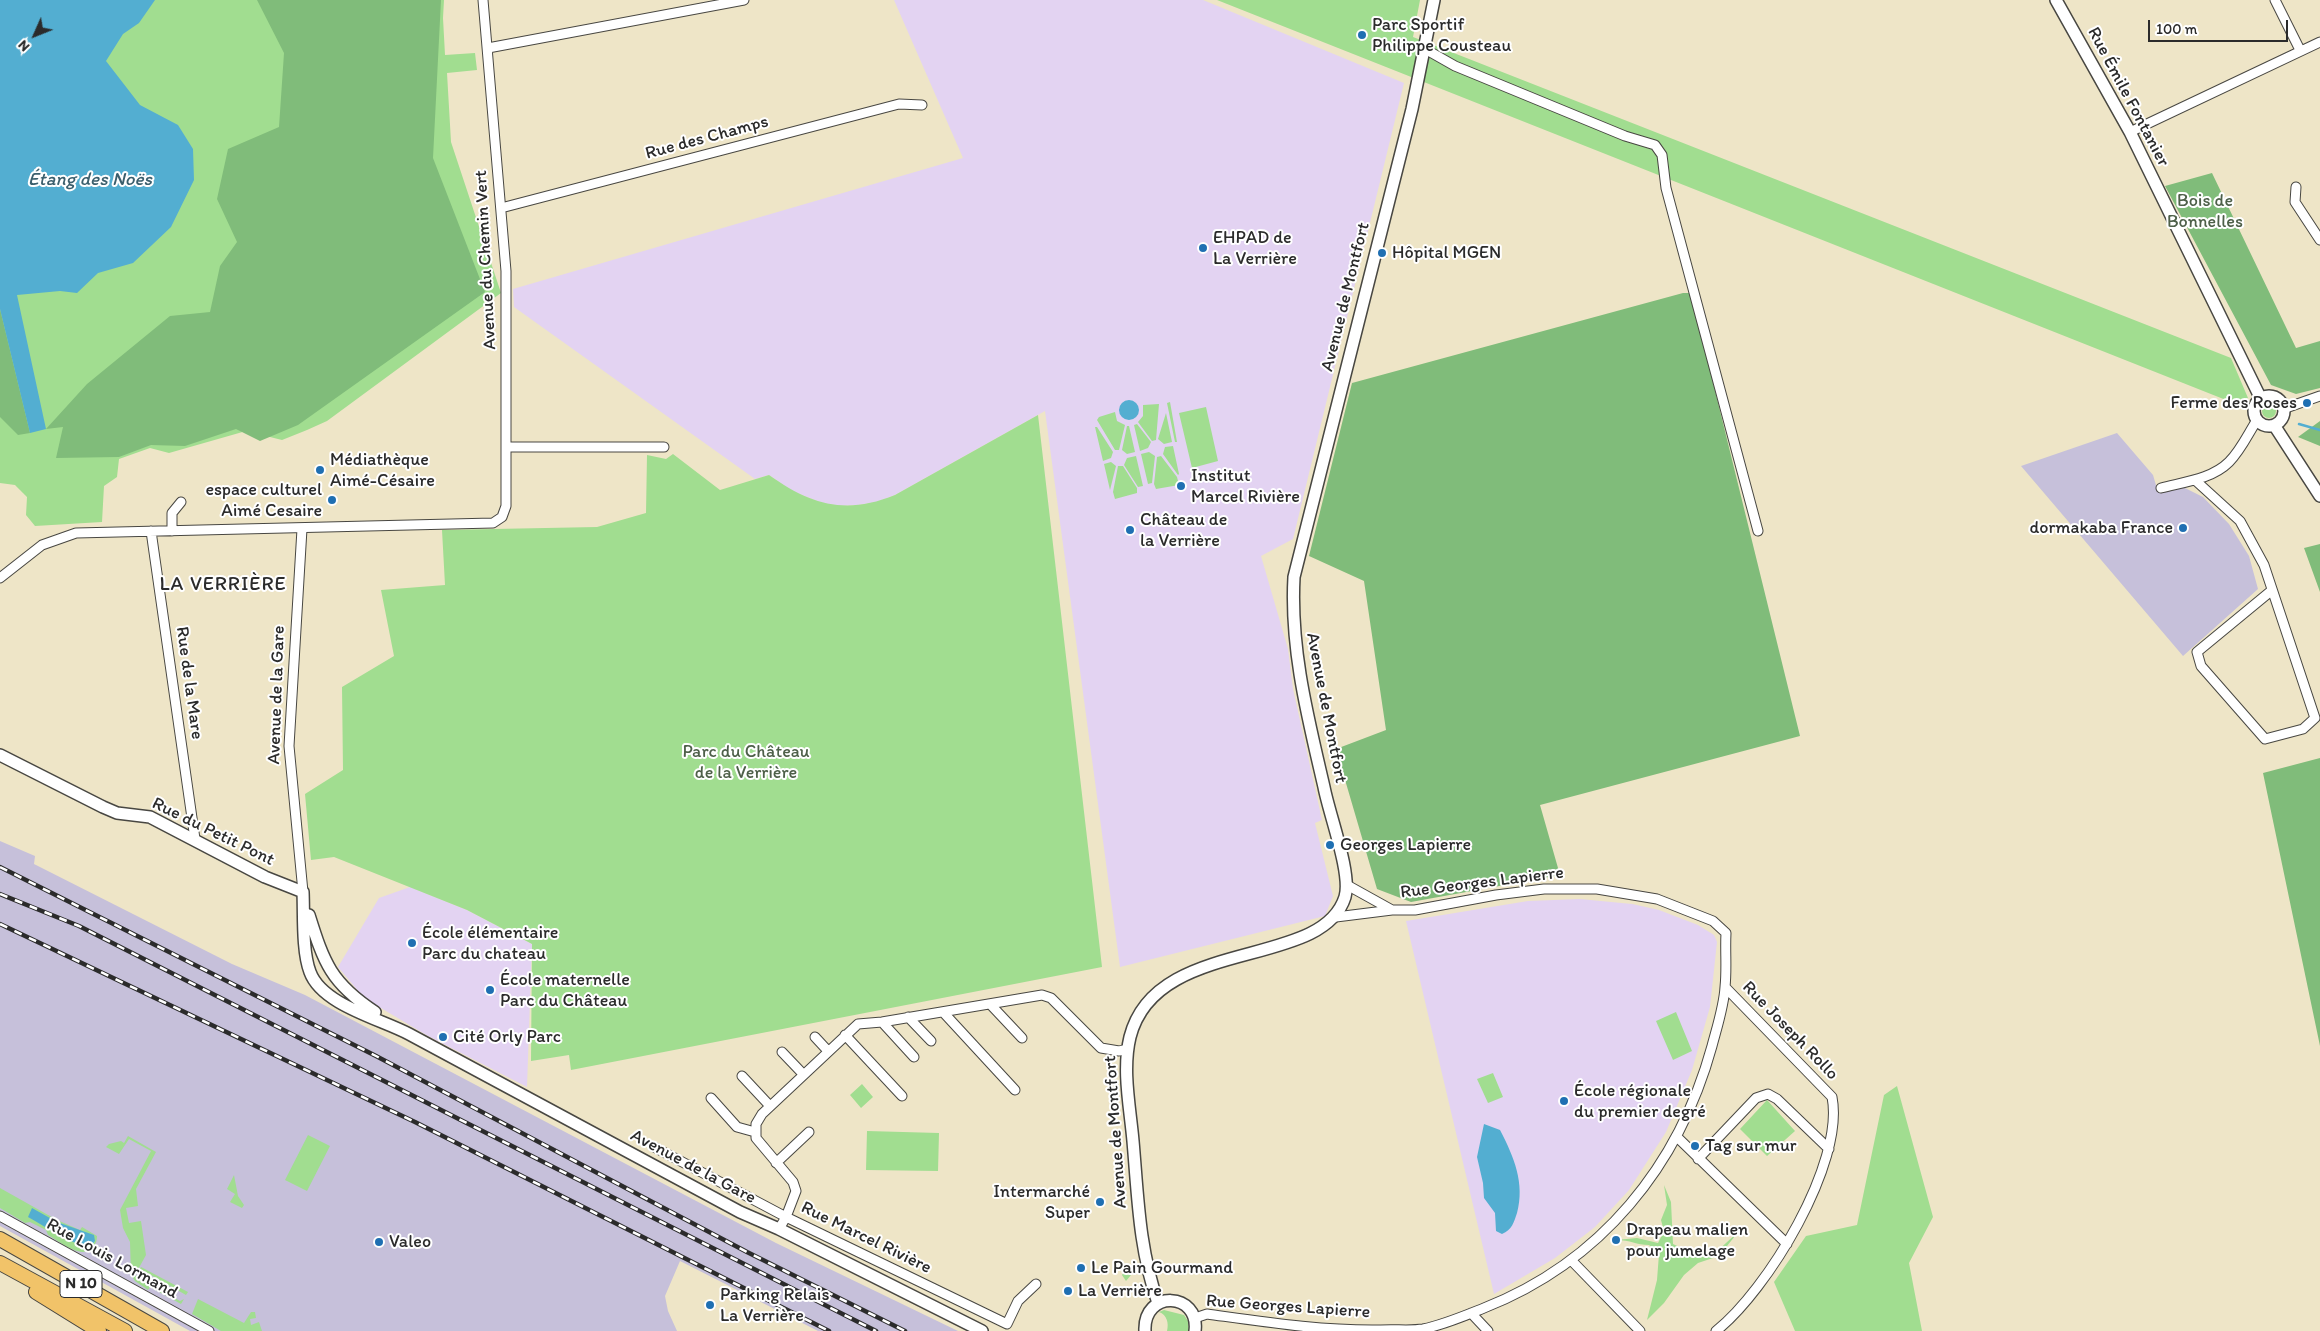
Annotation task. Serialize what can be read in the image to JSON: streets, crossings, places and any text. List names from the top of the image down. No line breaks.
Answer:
{"streets":{"main road":["N 10"],"street":["Rue Émile Fontanier","Rue des Champs","Avenue du Chemin Vert","Avenue de Montfort","Rue de la Mare","Avenue de la Gare","Rue du Petit Pont","Rue Georges Lapierre","Rue Joseph Rollo","Rue Marcel Rivière","Rue Louis Lormand"]},"crossings":[["Rue des Champs","Avenue du Chemin Vert"],["Avenue du Chemin Vert","Avenue de la Gare"],["Avenue de Montfort","Rue Georges Lapierre"],["Rue de la Mare","Rue du Petit Pont"],["Avenue de la Gare","Rue du Petit Pont"],["Rue Georges Lapierre","Rue Joseph Rollo"]],"districts":["LA VERRIÈRE"],"water":["Étang des Noës"],"parks":["Bois de Bonnelles","Parc du Château de la Verrière"],"places":["Parc Sportif Philippe Cousteau","EHPAD de La Verrière","Hôpital MGEN","Ferme des Roses","Médiathèque Aimé-Césaire","Institut Marcel Rivière","espace culturel Aimé Cesaire","dormakaba France","Château de la Verrière","Georges Lapierre","École élémentaire Parc du chateau","École maternelle Parc du Château","Cité Orly Parc","École régionale du premier degré","Tag sur mur","Intermarché Super","Drapeau malien pour jumelage","Valeo","Le Pain Gourmand","La Verrière","Parking Relais La Verrière"],"scale_bar":"100 m","north":"bottom left"}
